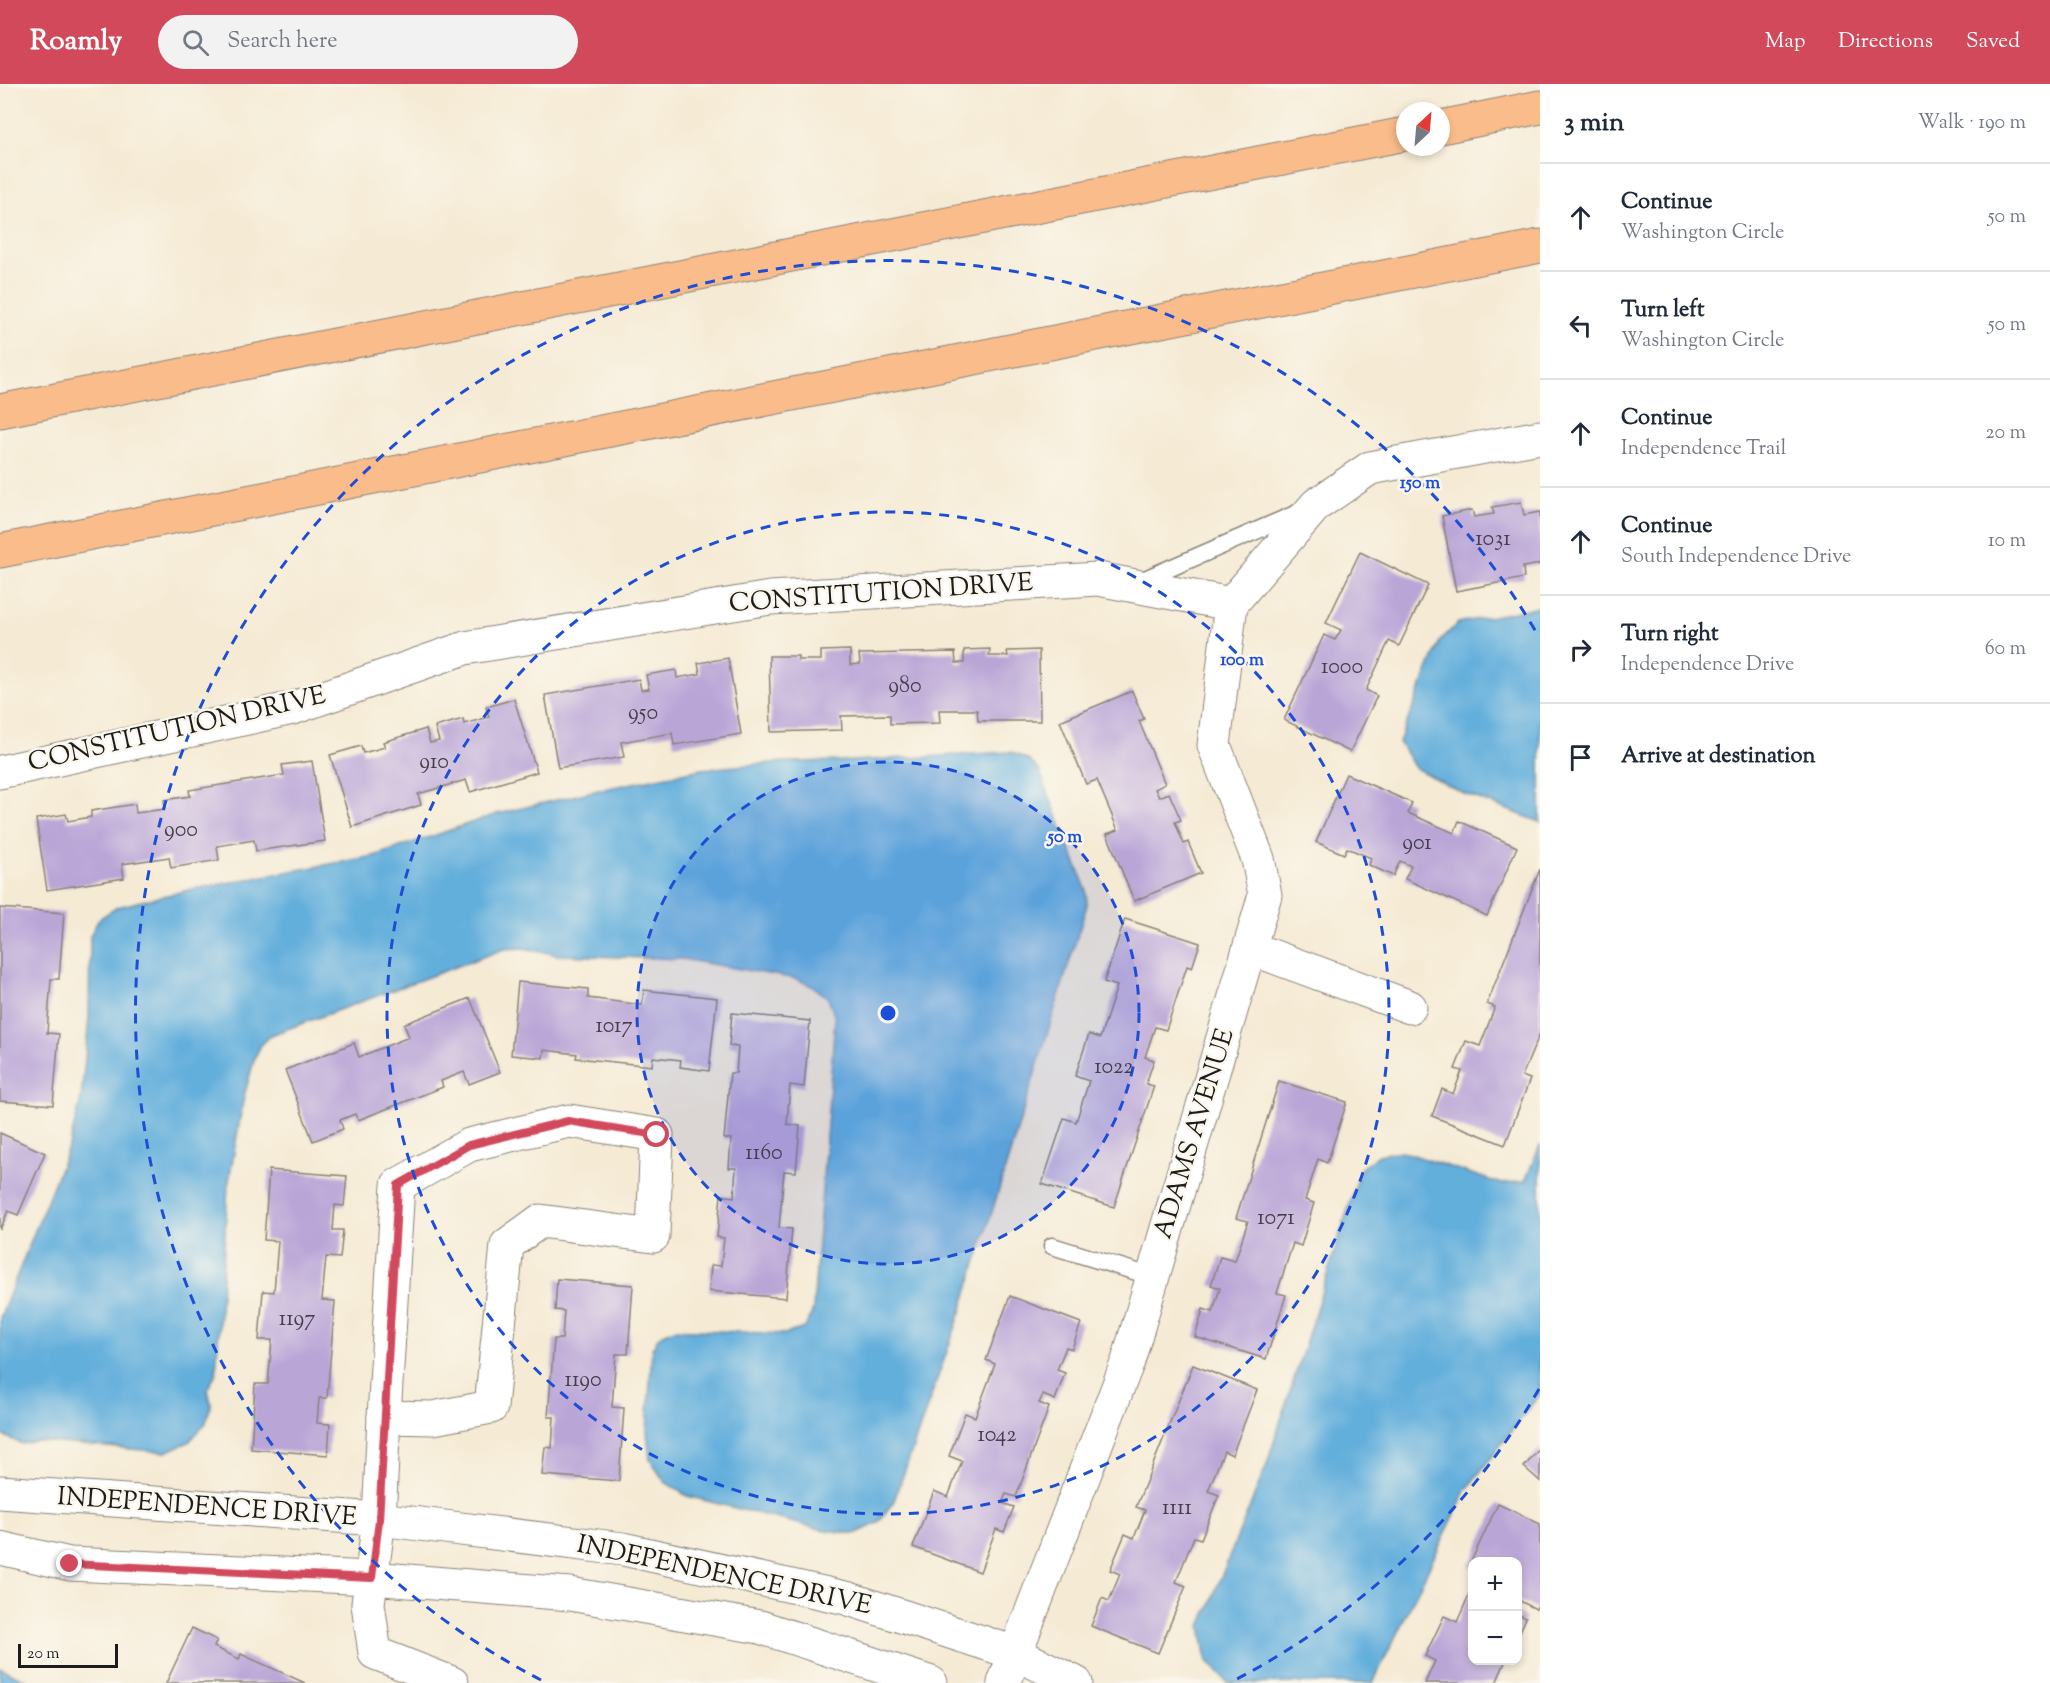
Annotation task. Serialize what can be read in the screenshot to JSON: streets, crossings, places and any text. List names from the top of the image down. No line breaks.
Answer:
{"streets":{"street":["CONSTITUTION DRIVE","ADAMS AVENUE","INDEPENDENCE DRIVE"]},"crossings":[["CONSTITUTION DRIVE","ADAMS AVENUE"],["ADAMS AVENUE","INDEPENDENCE DRIVE"]],"house_numbers":["1031","1000","980","950","910","900","901","1017","1022","1160","1071","1197","1190","1042","1111"],"scale_bar":"20 m","north":"top right","page":{"header":"Roamly","search":"Search here","nav":["Map","Directions","Saved"],"heading":["3 min","Walk · 190 m"],"list":[["Continue","Washington Circle","50 m"],["Turn left","Washington Circle","50 m"],["Continue","Independence Trail","20 m"],["Continue","South Independence Drive","10 m"],["Turn right","Independence Drive","60 m"],"Arrive at destination"],"map_buttons":["+","−"],"scale":"20 m"},"rings":["150 m","100 m","50 m"]}
